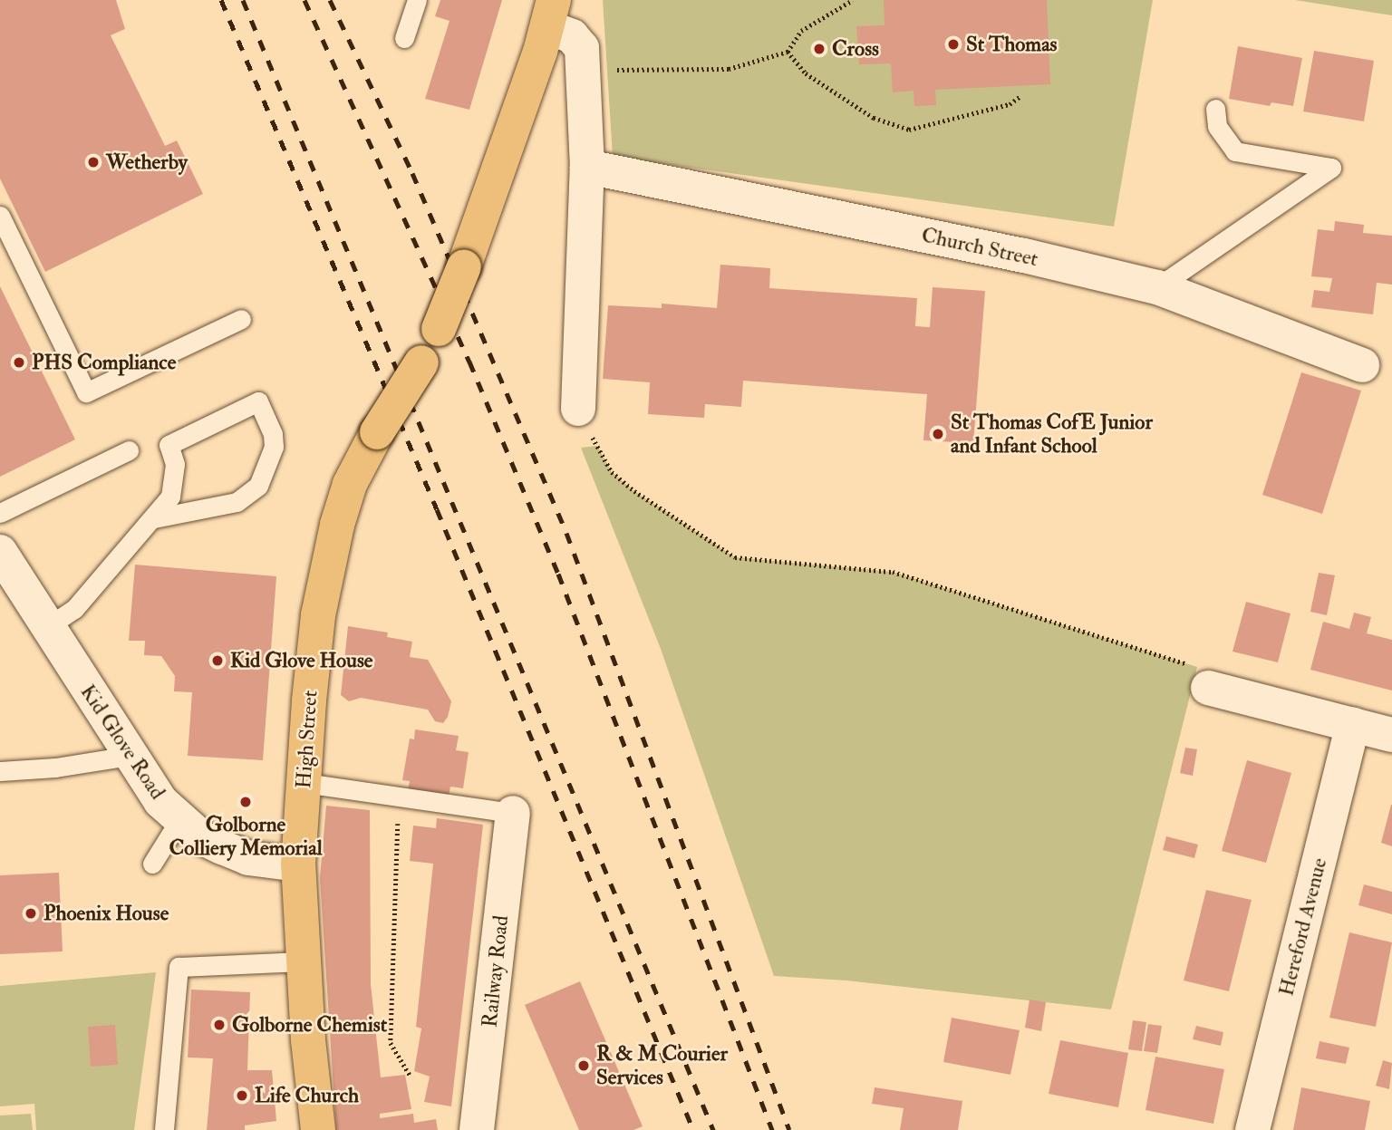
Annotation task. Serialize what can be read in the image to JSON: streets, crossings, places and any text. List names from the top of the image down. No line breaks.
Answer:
{"streets":{"main road":["High Street"],"street":["Church Street","Kid Glove Road","Hereford Avenue","Railway Road"]},"crossings":[["High Street","Kid Glove Road"]],"places":["St Thomas","Cross","Wetherby","PHS Compliance","St Thomas CofE Junior and Infant School","Kid Glove House","Golborne Colliery Memorial","Phoenix House","Golborne Chemist","R & M Courier Services","Life Church"]}
